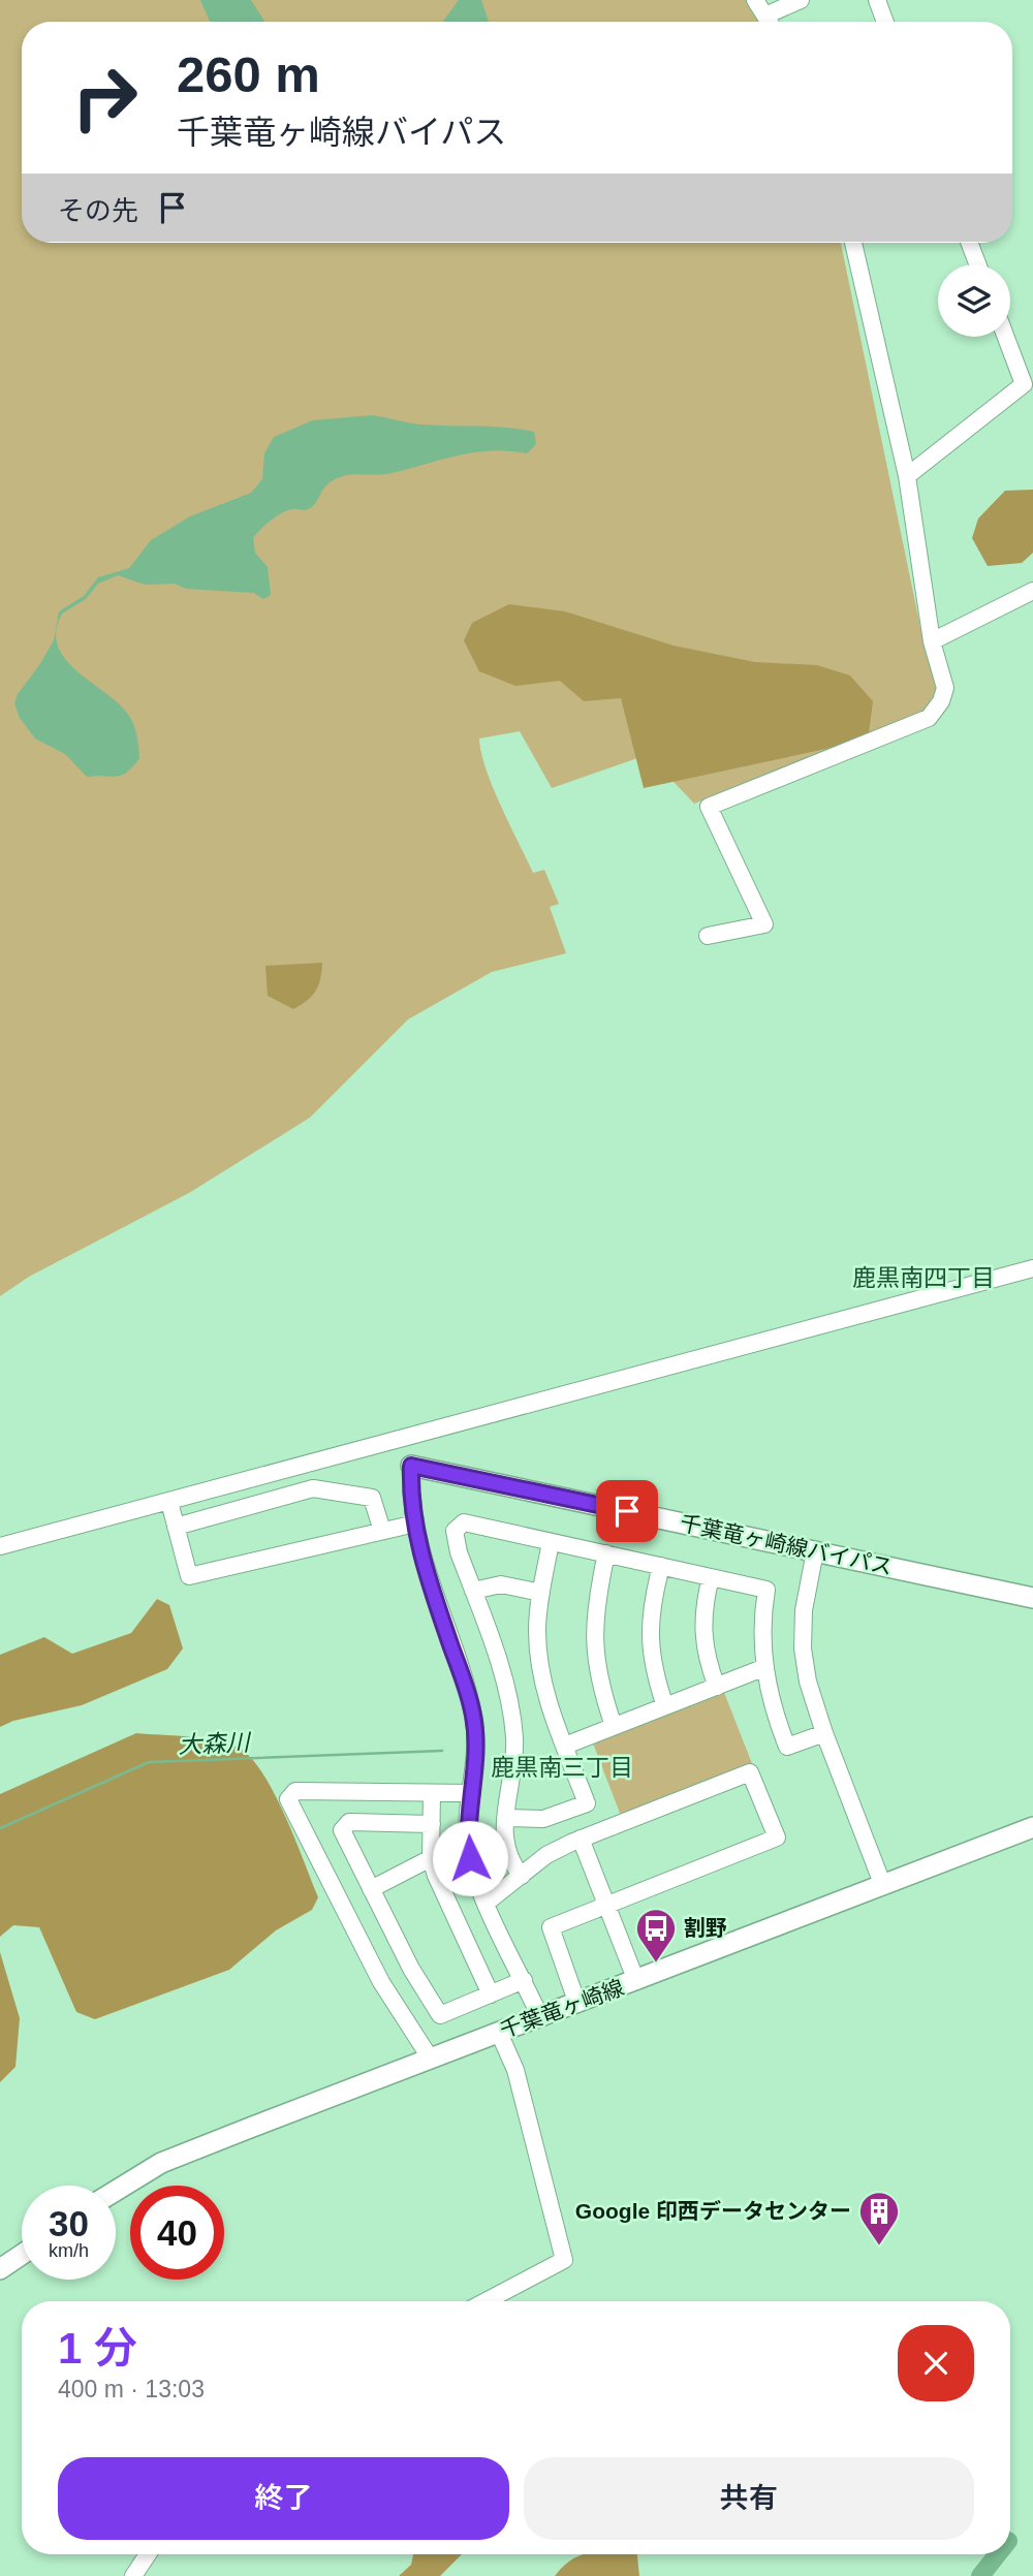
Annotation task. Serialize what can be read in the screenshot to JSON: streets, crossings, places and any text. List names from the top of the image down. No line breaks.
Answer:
{"streets":{"main road":["千葉竜ヶ崎線バイパス","千葉竜ヶ崎線"]},"districts":["鹿黒南四丁目","鹿黒南三丁目"],"water":["大森川"],"places":{"bus stop":["割野"],"building":["Google 印西データセンター"]},"page":{"turn":["260 m","千葉竜ヶ崎線バイパス"],"then":"その先","speed":"30 km/h","limit":"40","heading":["1 分","400 m · 13:03"],"buttons":["終了","共有"]}}
